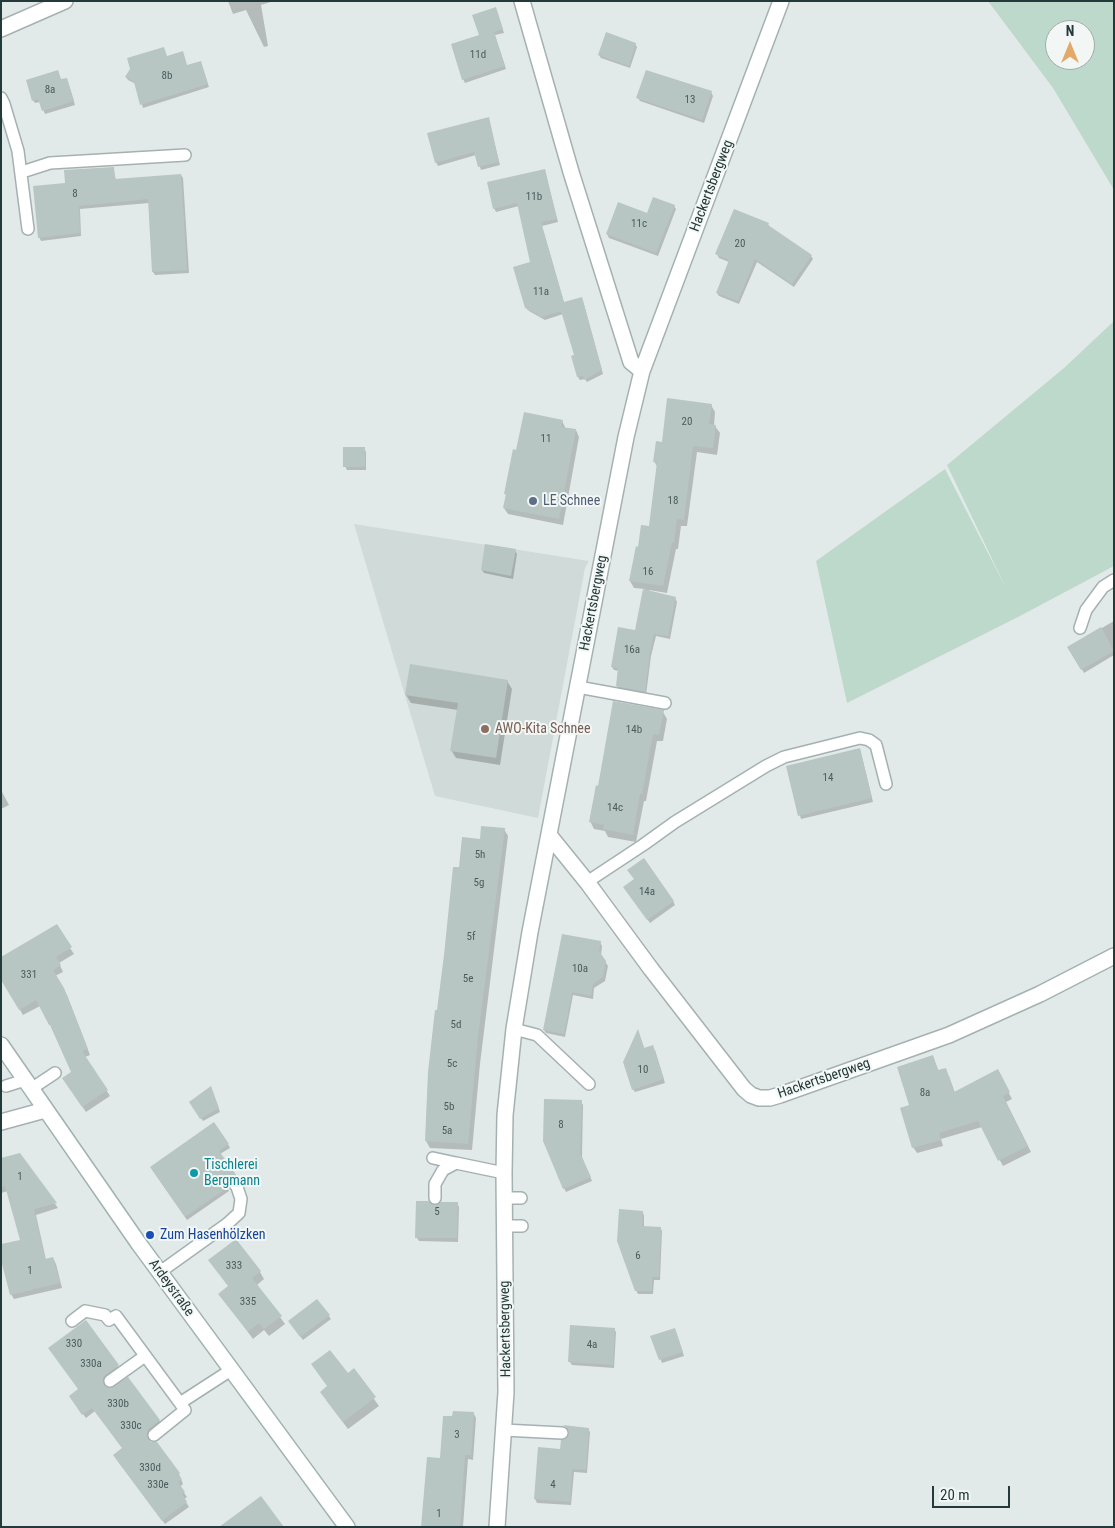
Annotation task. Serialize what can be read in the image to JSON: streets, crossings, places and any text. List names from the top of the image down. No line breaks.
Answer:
{"streets":{"street":["Hackertsbergweg","Ardeystraße"]},"places":["LE Schnee","AWO-Kita Schnee","Tischlerei Bergmann","Zum Hasenhölzken"],"house_numbers":["11d","8b","8a","13","8","11b","11c","20","11a","20","11","18","16","16a","14b","14","14c","5h","5g","14a","5f","10a","331","5e","5d","5c","10","8a","5b","8","5a","1","5","6","333","1","335","330","4a","330a","330b","330c","3","330d","330e","4","1"],"scale_bar":"20 m","north":"top"}
